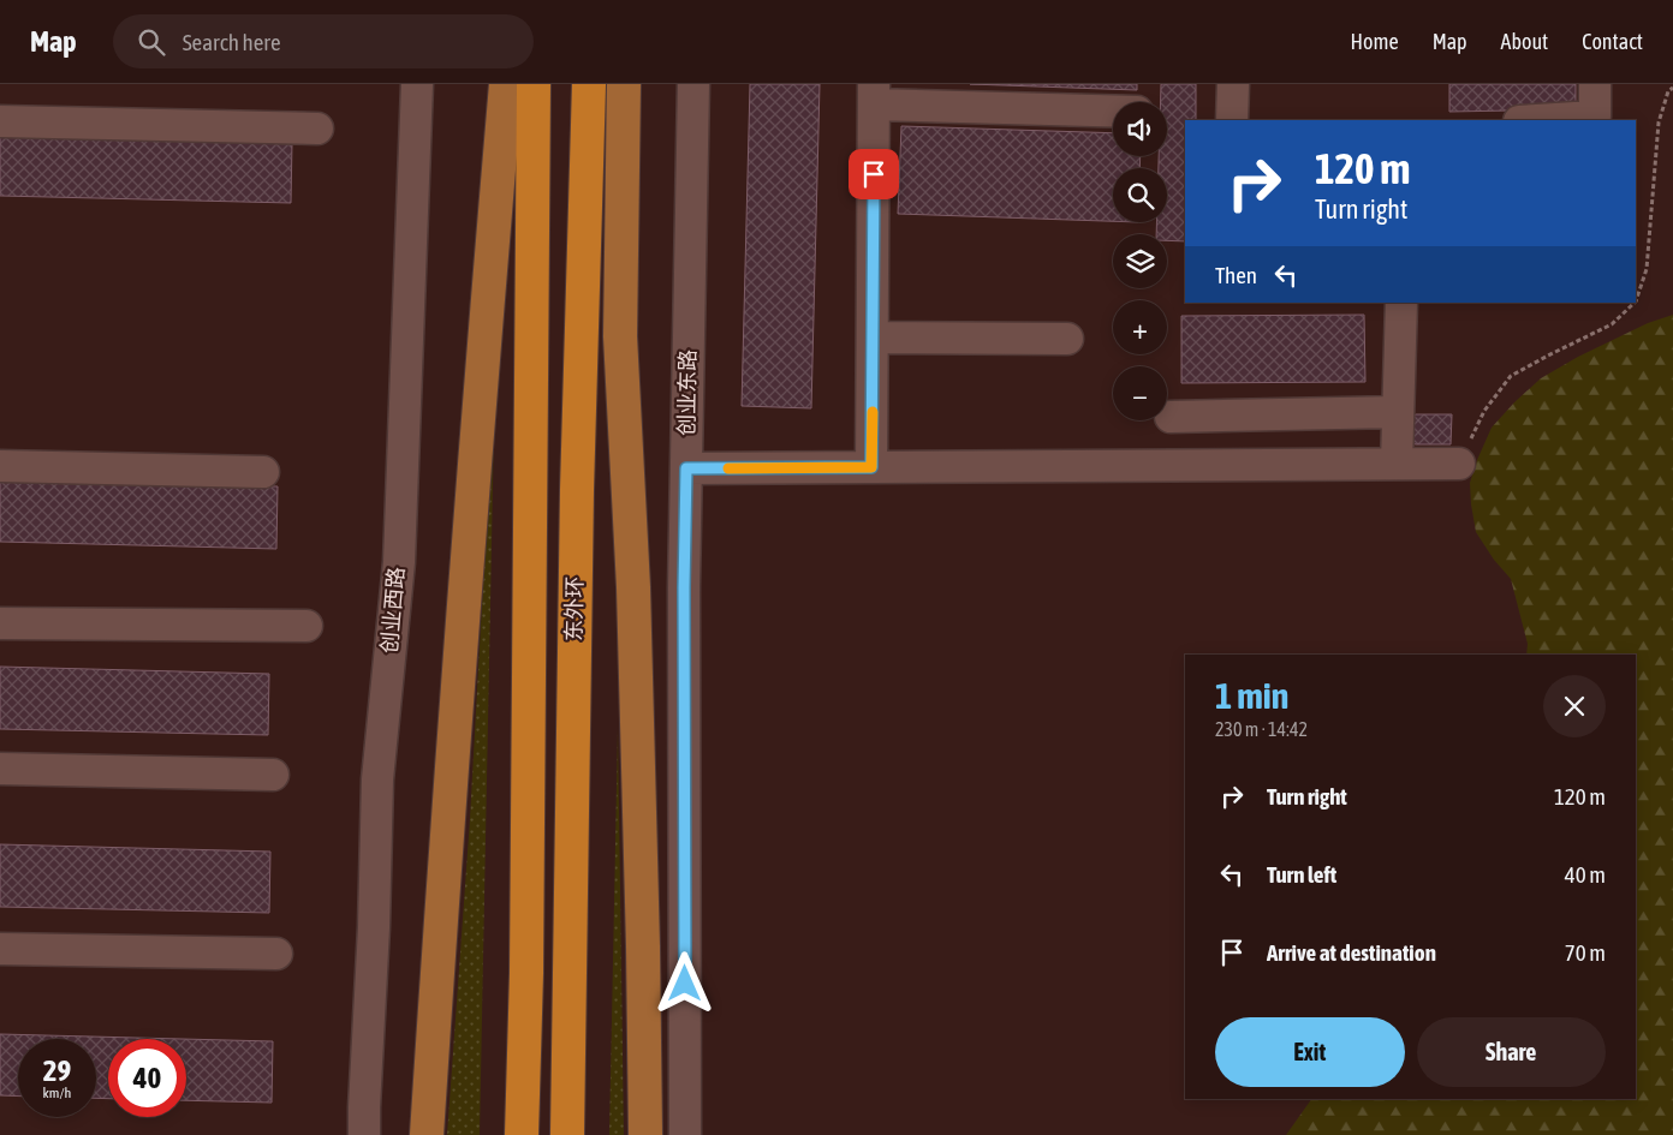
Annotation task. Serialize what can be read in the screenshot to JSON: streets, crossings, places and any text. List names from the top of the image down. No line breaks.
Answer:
{"streets":{"highway":["东外环"],"street":["创业东路","创业西路"]},"page":{"header":"Map","search":"Search here","nav":["Home","Map","About","Contact"],"map_buttons":["+","−"],"turn":["120 m","Turn right"],"then":"Then","heading":["1 min","230 m · 14:42"],"list":[{"name":"Turn right","value":"120 m"},{"name":"Turn left","value":"40 m"},{"name":"Arrive at destination","value":"70 m"}],"buttons":["Exit","Share"],"speed":"29 km/h","limit":"40"}}
